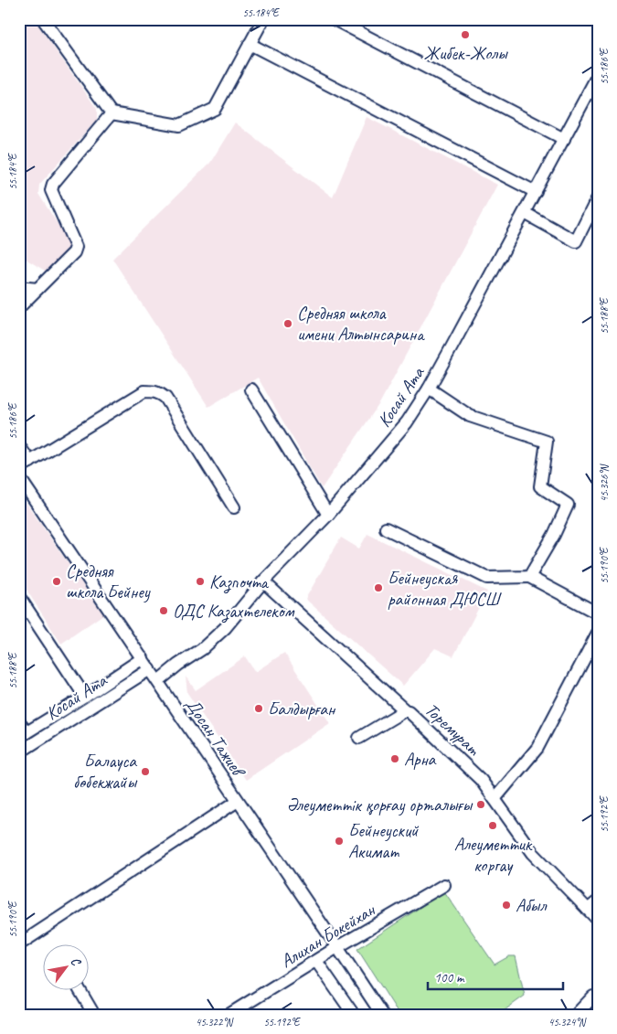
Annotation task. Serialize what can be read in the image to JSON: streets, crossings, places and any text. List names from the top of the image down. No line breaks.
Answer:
{"streets":{"street":["Косай Ата","Торемурат","Досан Тажиев","Алихан Бокейхан"]},"crossings":[["Косай Ата","Торемурат"],["Косай Ата","Досан Тажиев"],["Досан Тажиев","Алихан Бокейхан"]],"places":["Жибек-Жолы","Средняя школа имени Алтынсарина","Средняя школа Бейнеу","Казпочта","Бейнеуская районная ДЮСШ","ОДС Казахтелеком","Балдырған","Арна","Балауса бөбекжайы","Әлеуметтік қорғау орталығы","Алеуметтик коргау","Бейнеуский Акимат","Абыл"],"scale_bar":"100 m","north":"top right","coordinates":["55.184°E","55.186°E","55.188°E","45.326°N","55.190°E","55.192°E","45.322°N","45.324°N"]}
